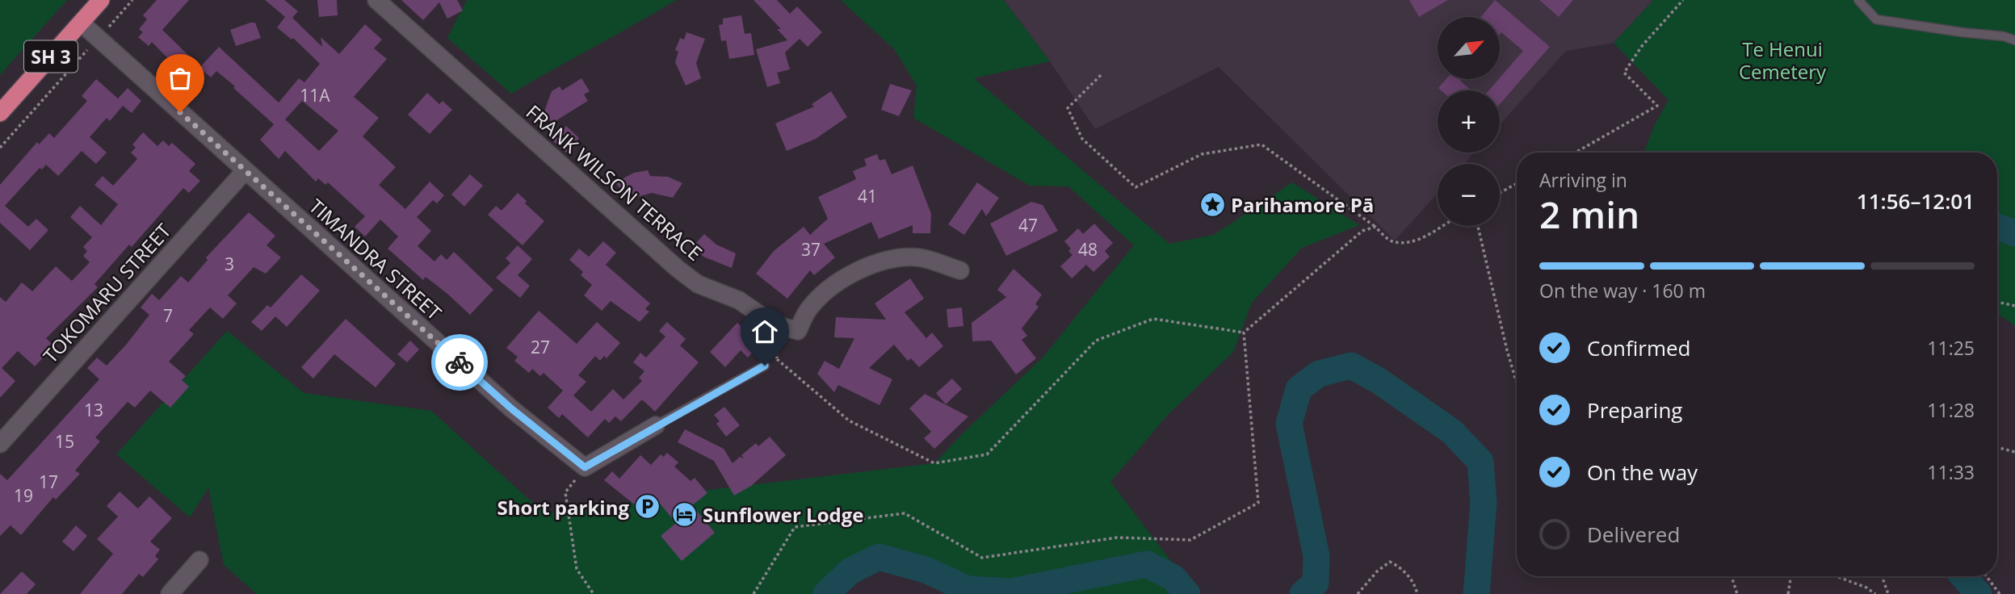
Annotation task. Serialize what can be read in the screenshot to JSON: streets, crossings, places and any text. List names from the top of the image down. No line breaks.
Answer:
{"streets":{"highway":["SH 3"],"street":["FRANK WILSON TERRACE","TIMANDRA STREET","TOKOMARU STREET"]},"crossings":[["SH 3","TIMANDRA STREET"],["TIMANDRA STREET","TOKOMARU STREET"]],"parks":["Te Henui Cemetery"],"places":{"place":["Parihamore Pā"],"parking":["Short parking"],"hotel":["Sunflower Lodge"]},"house_numbers":["11A","41","47","37","48","3","7","27","13","15","17","19"],"north":"top right","page":{"map_buttons":["+","−"],"heading":["2 min","Arriving in","11:56–12:01"],"bar":"On the way · 160 m","list":[["Confirmed","11:25"],["Preparing","11:28"],["On the way","11:33"],"Delivered"]}}
